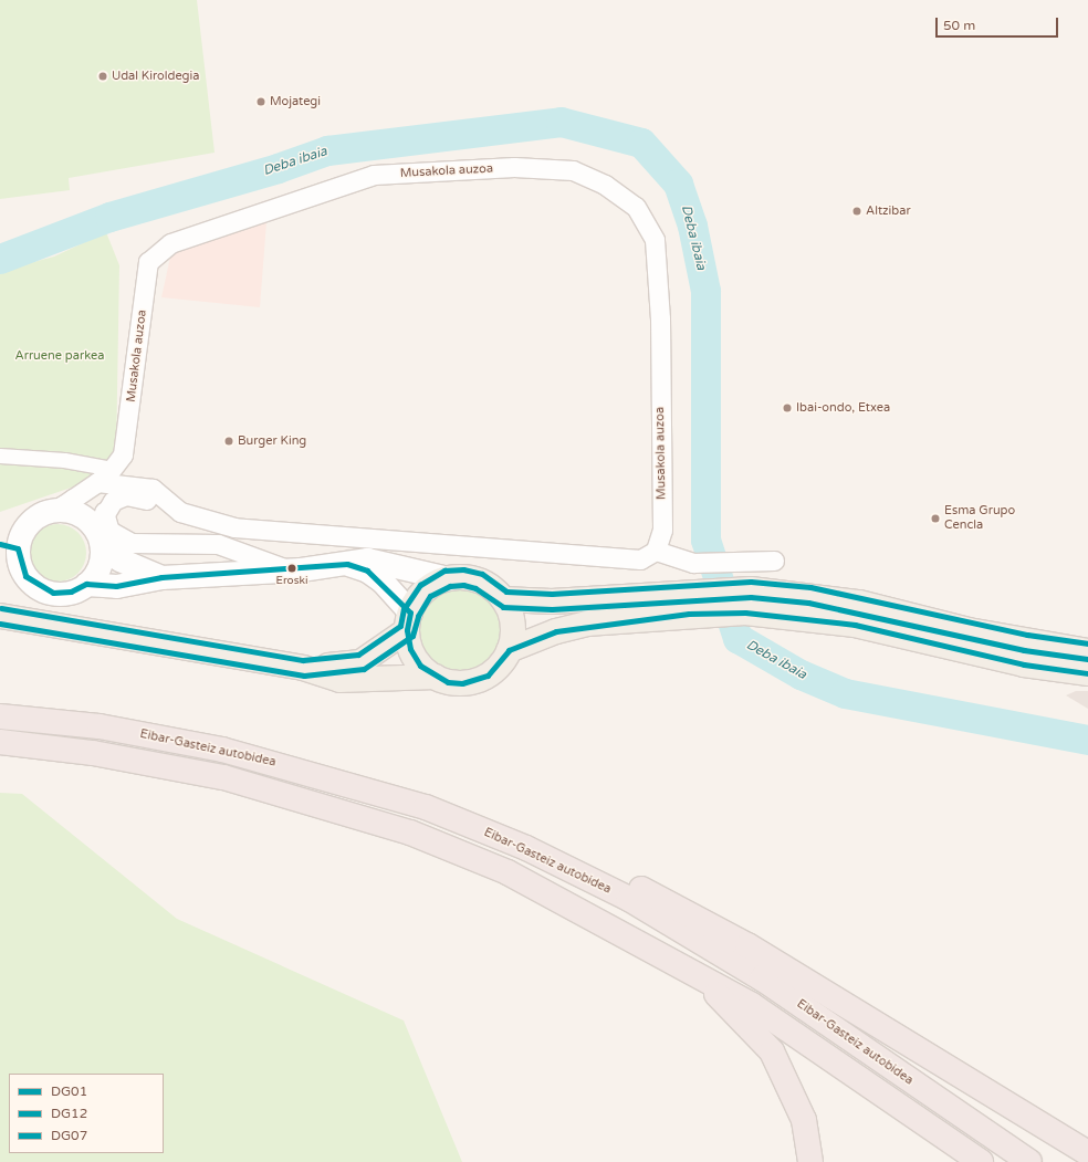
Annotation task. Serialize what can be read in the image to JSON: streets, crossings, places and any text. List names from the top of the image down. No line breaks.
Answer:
{"streets":{"highway":["Eibar-Gasteiz autobidea"],"street":["Musakola auzoa"]},"water":["Deba ibaia"],"parks":["Arruene parkea"],"places":["Udal Kiroldegia","Mojategi","Altzibar","Ibai-ondo, Etxea","Burger King","Esma Grupo Cencla","Eroski"],"lines":["transit line DG01","transit line DG07","transit line DG12"],"legend":["DG01","DG12","DG07"],"scale_bar":"50 m"}
